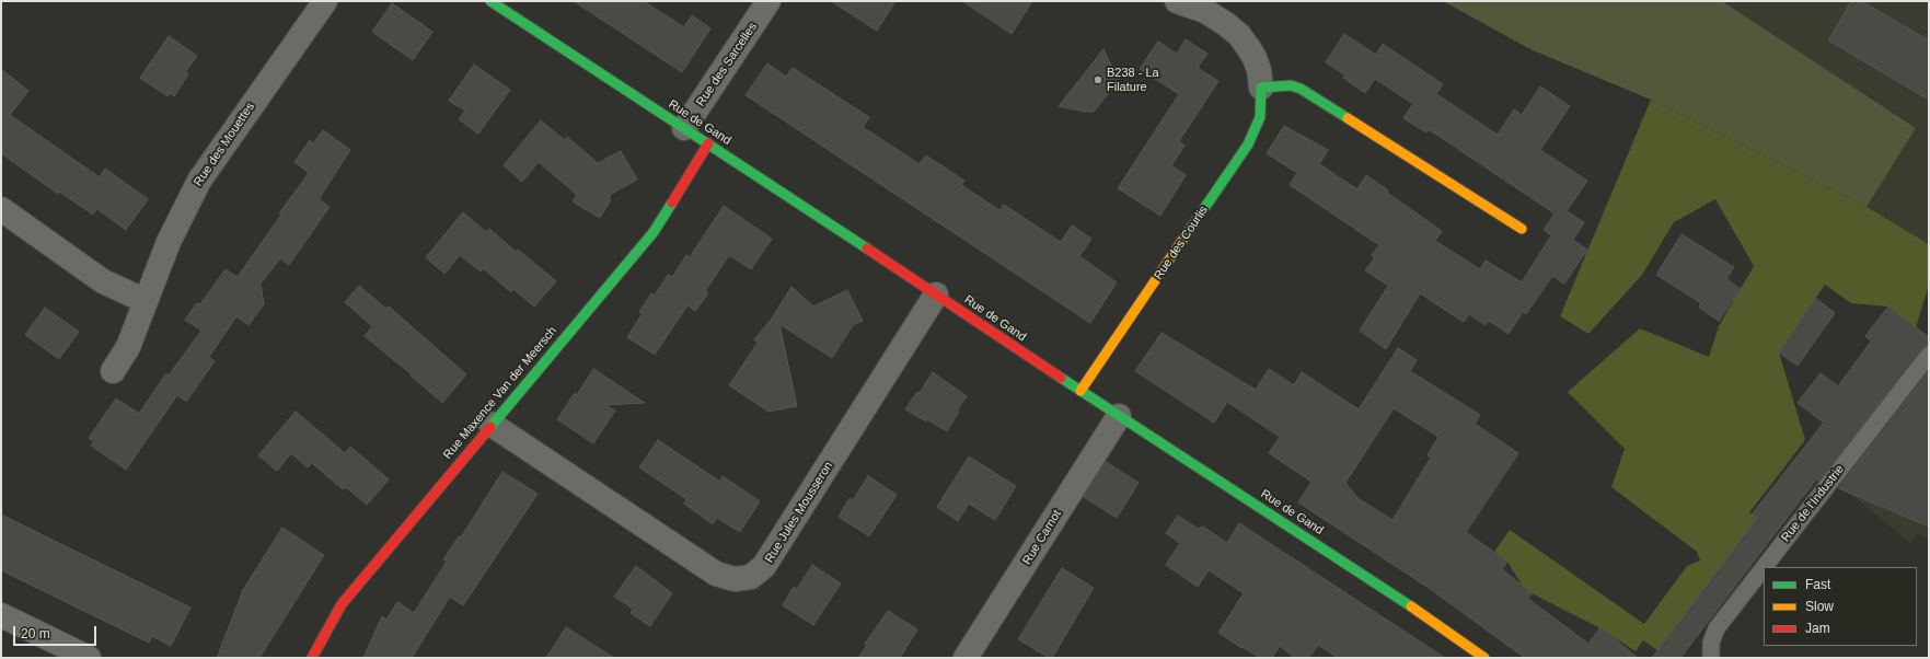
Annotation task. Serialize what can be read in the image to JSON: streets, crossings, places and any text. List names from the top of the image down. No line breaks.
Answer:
{"streets":{"street":["Rue des Sarcelles","Rue de Gand","Rue des Mouettes","Rue des Courlis","Rue Maxence Van der Meersch","Rue Jules Mousseron","Rue Carnot"],"lane":["Rue de l'Industrie"]},"crossings":[["Rue des Sarcelles","Rue de Gand"],["Rue de Gand","Rue des Courlis"],["Rue de Gand","Rue Maxence Van der Meersch"],["Rue de Gand","Rue Jules Mousseron"],["Rue de Gand","Rue Carnot"],["Rue Maxence Van der Meersch","Rue Jules Mousseron"]],"places":["B238 - La Filature"],"legend":["Fast","Slow","Jam"],"scale_bar":"20 m"}
